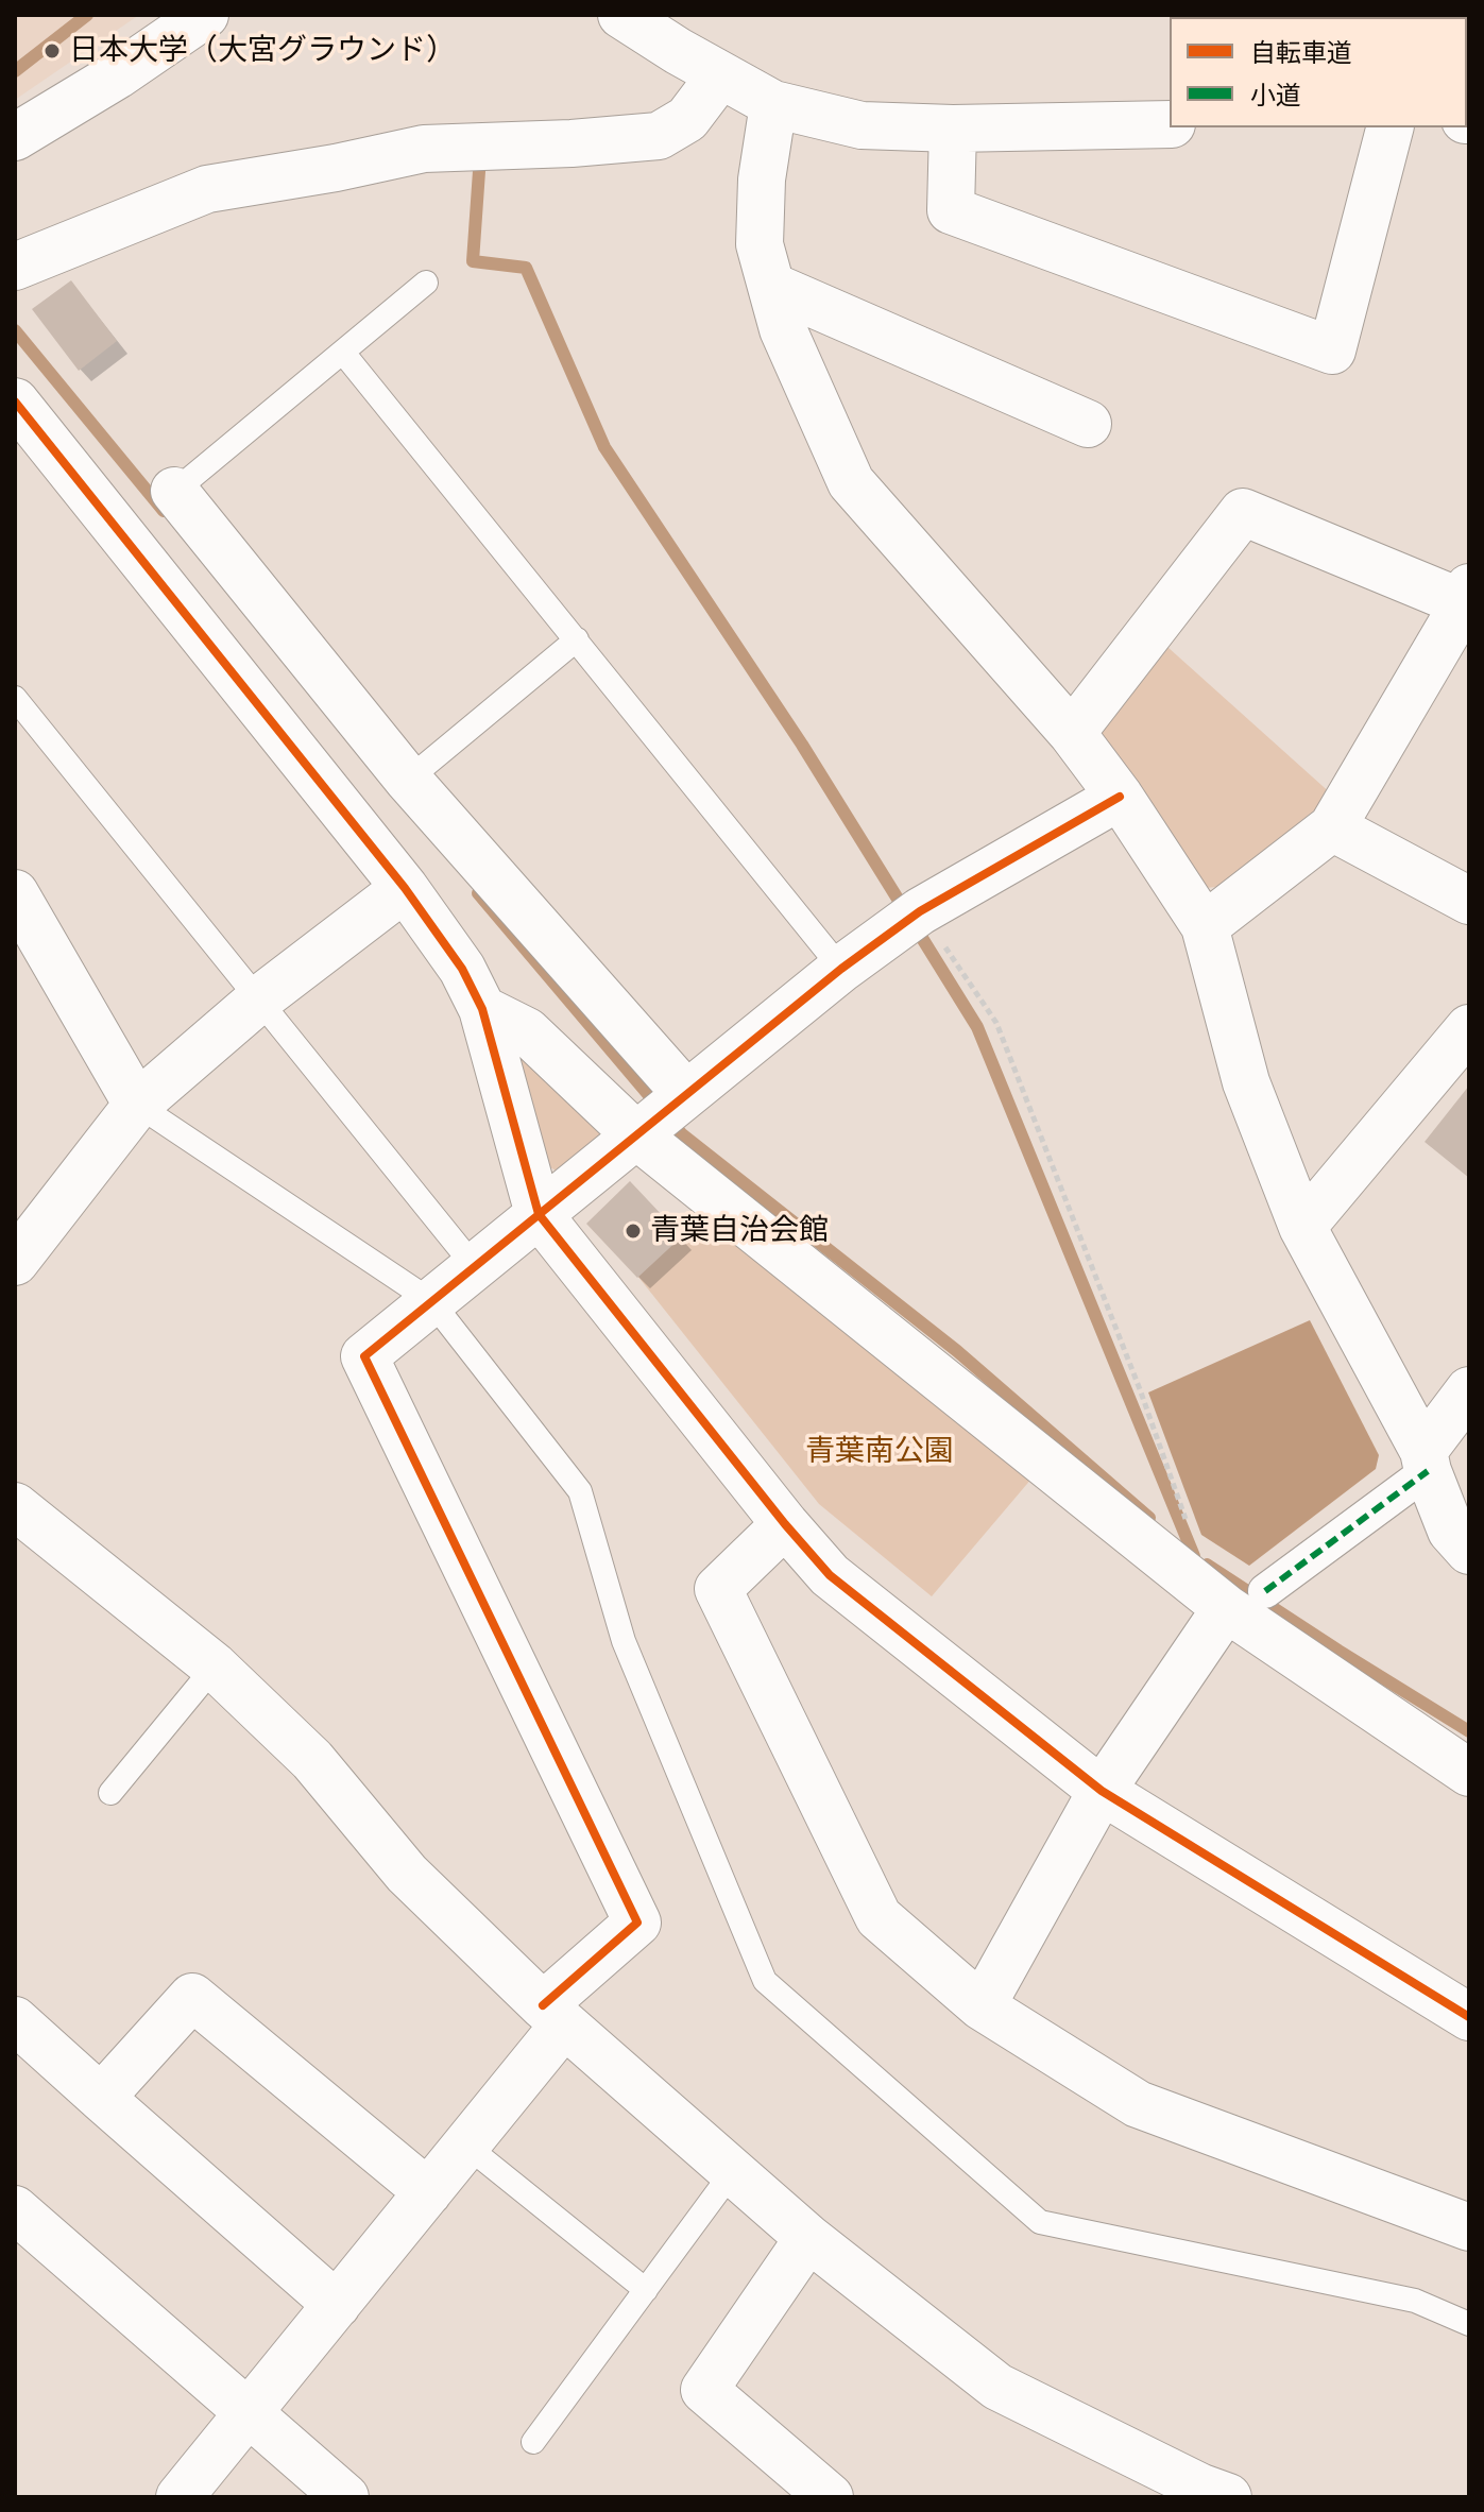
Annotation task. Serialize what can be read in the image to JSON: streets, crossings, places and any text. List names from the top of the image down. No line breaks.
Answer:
{"parks":["青葉南公園"],"places":["日本大学（大宮グラウンド）","青葉自治会館"],"legend":["自転車道","小道"]}
